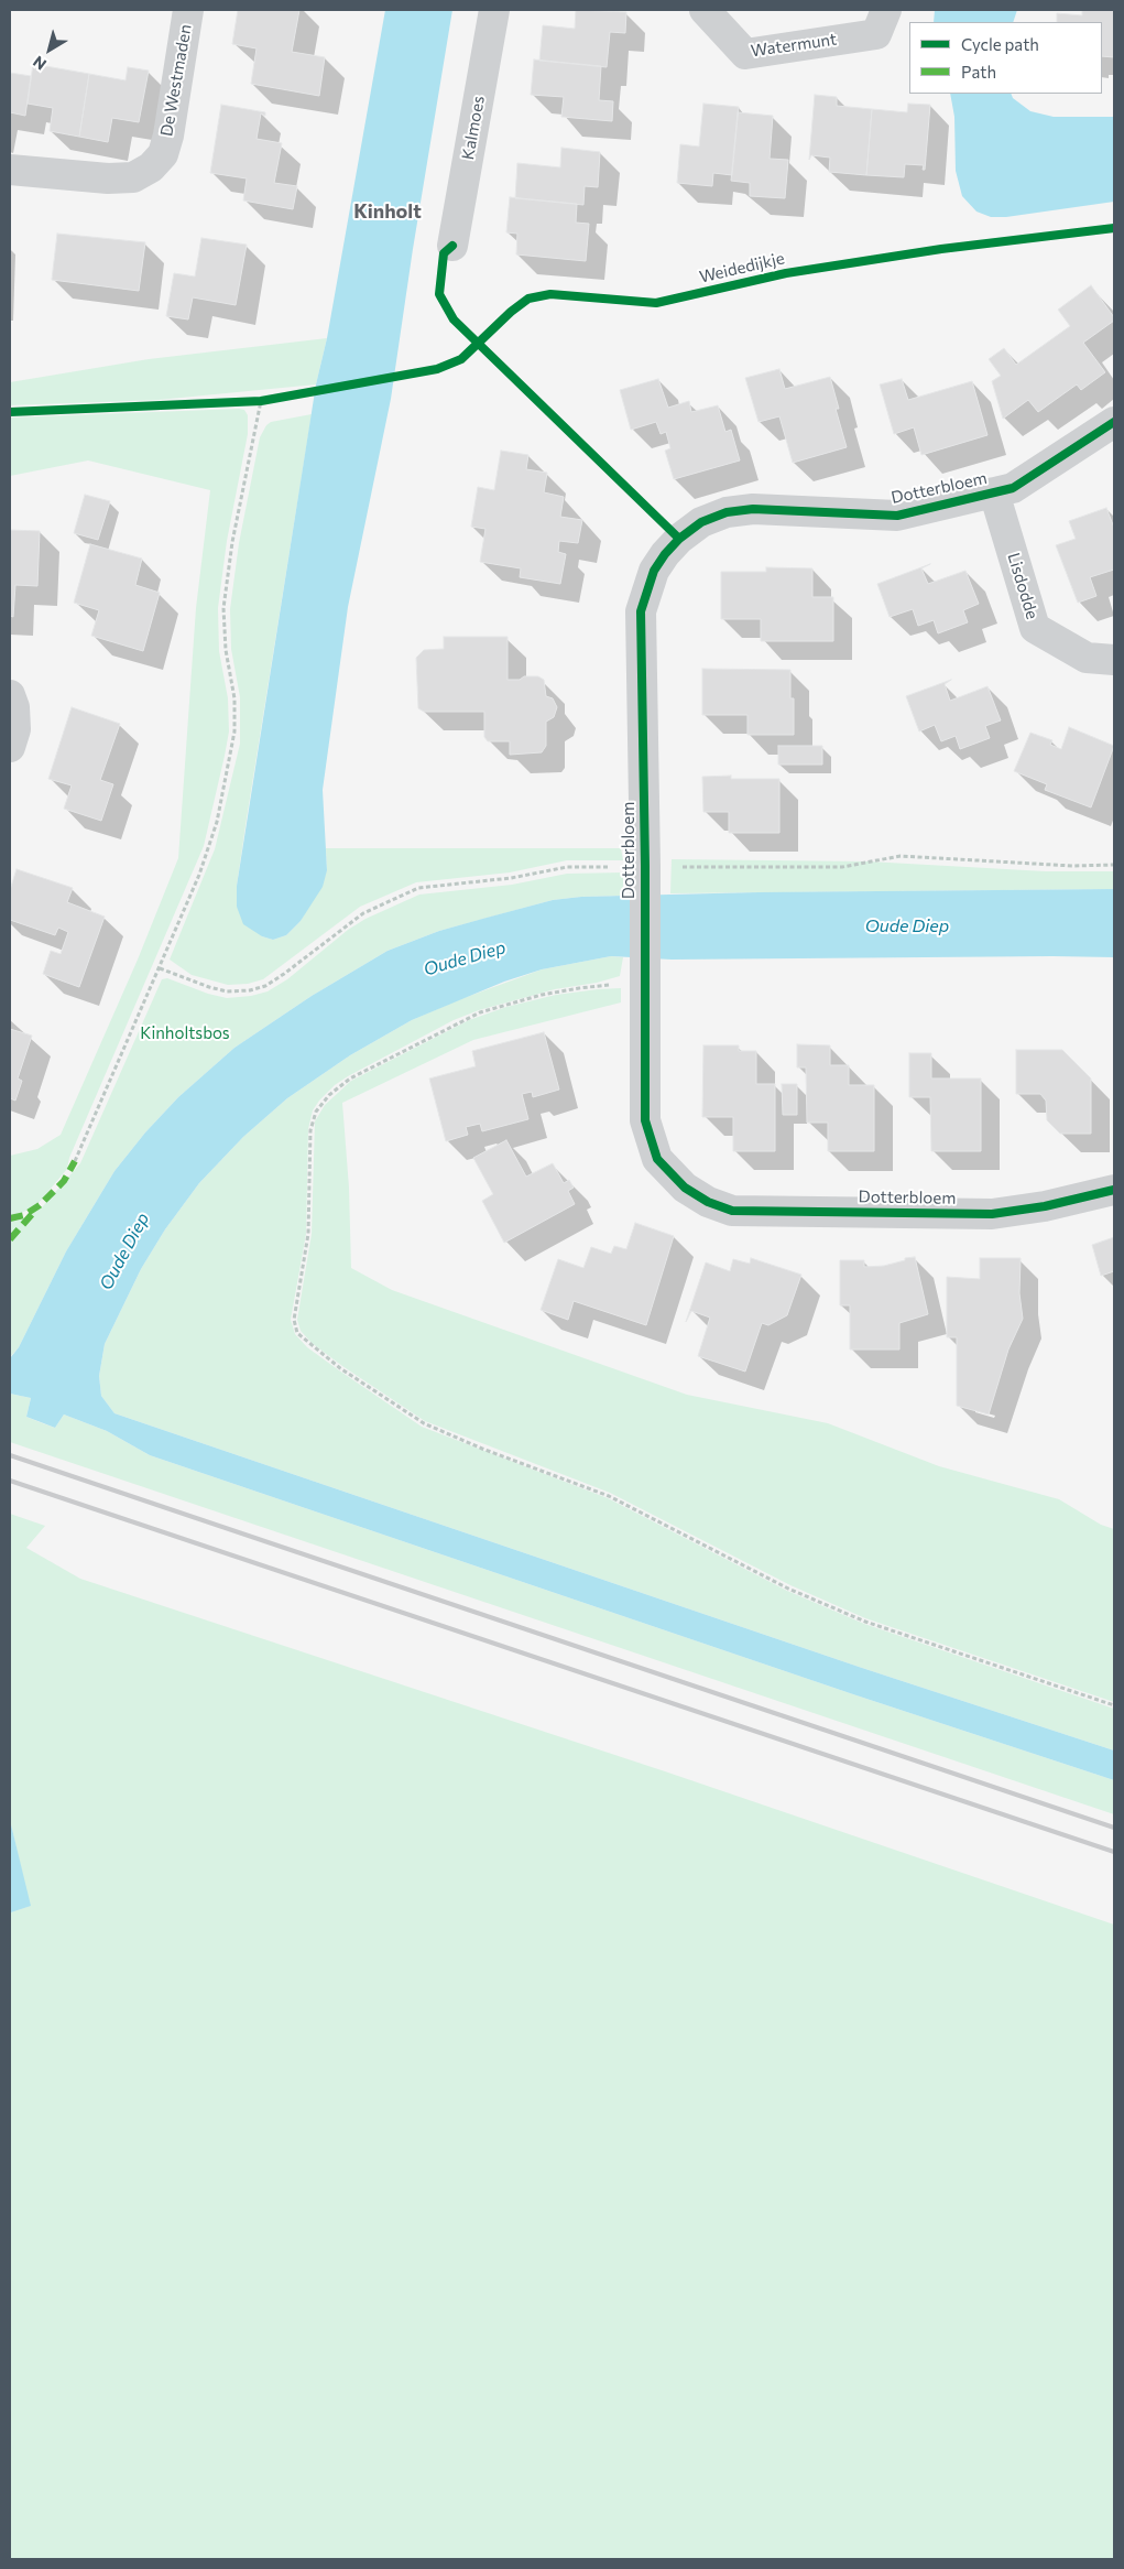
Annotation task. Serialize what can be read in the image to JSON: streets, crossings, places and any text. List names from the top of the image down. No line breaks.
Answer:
{"streets":{"street":["Watermunt","De Westmaden","Kalmoes","Dotterbloem","Lisdodde"],"cycle path":["Weidedijkje"]},"crossings":[["Dotterbloem","Lisdodde"]],"districts":["Kinholt"],"water":["Oude Diep"],"parks":["Kinholtsbos"],"legend":["Cycle path","Path"],"north":"bottom left"}
